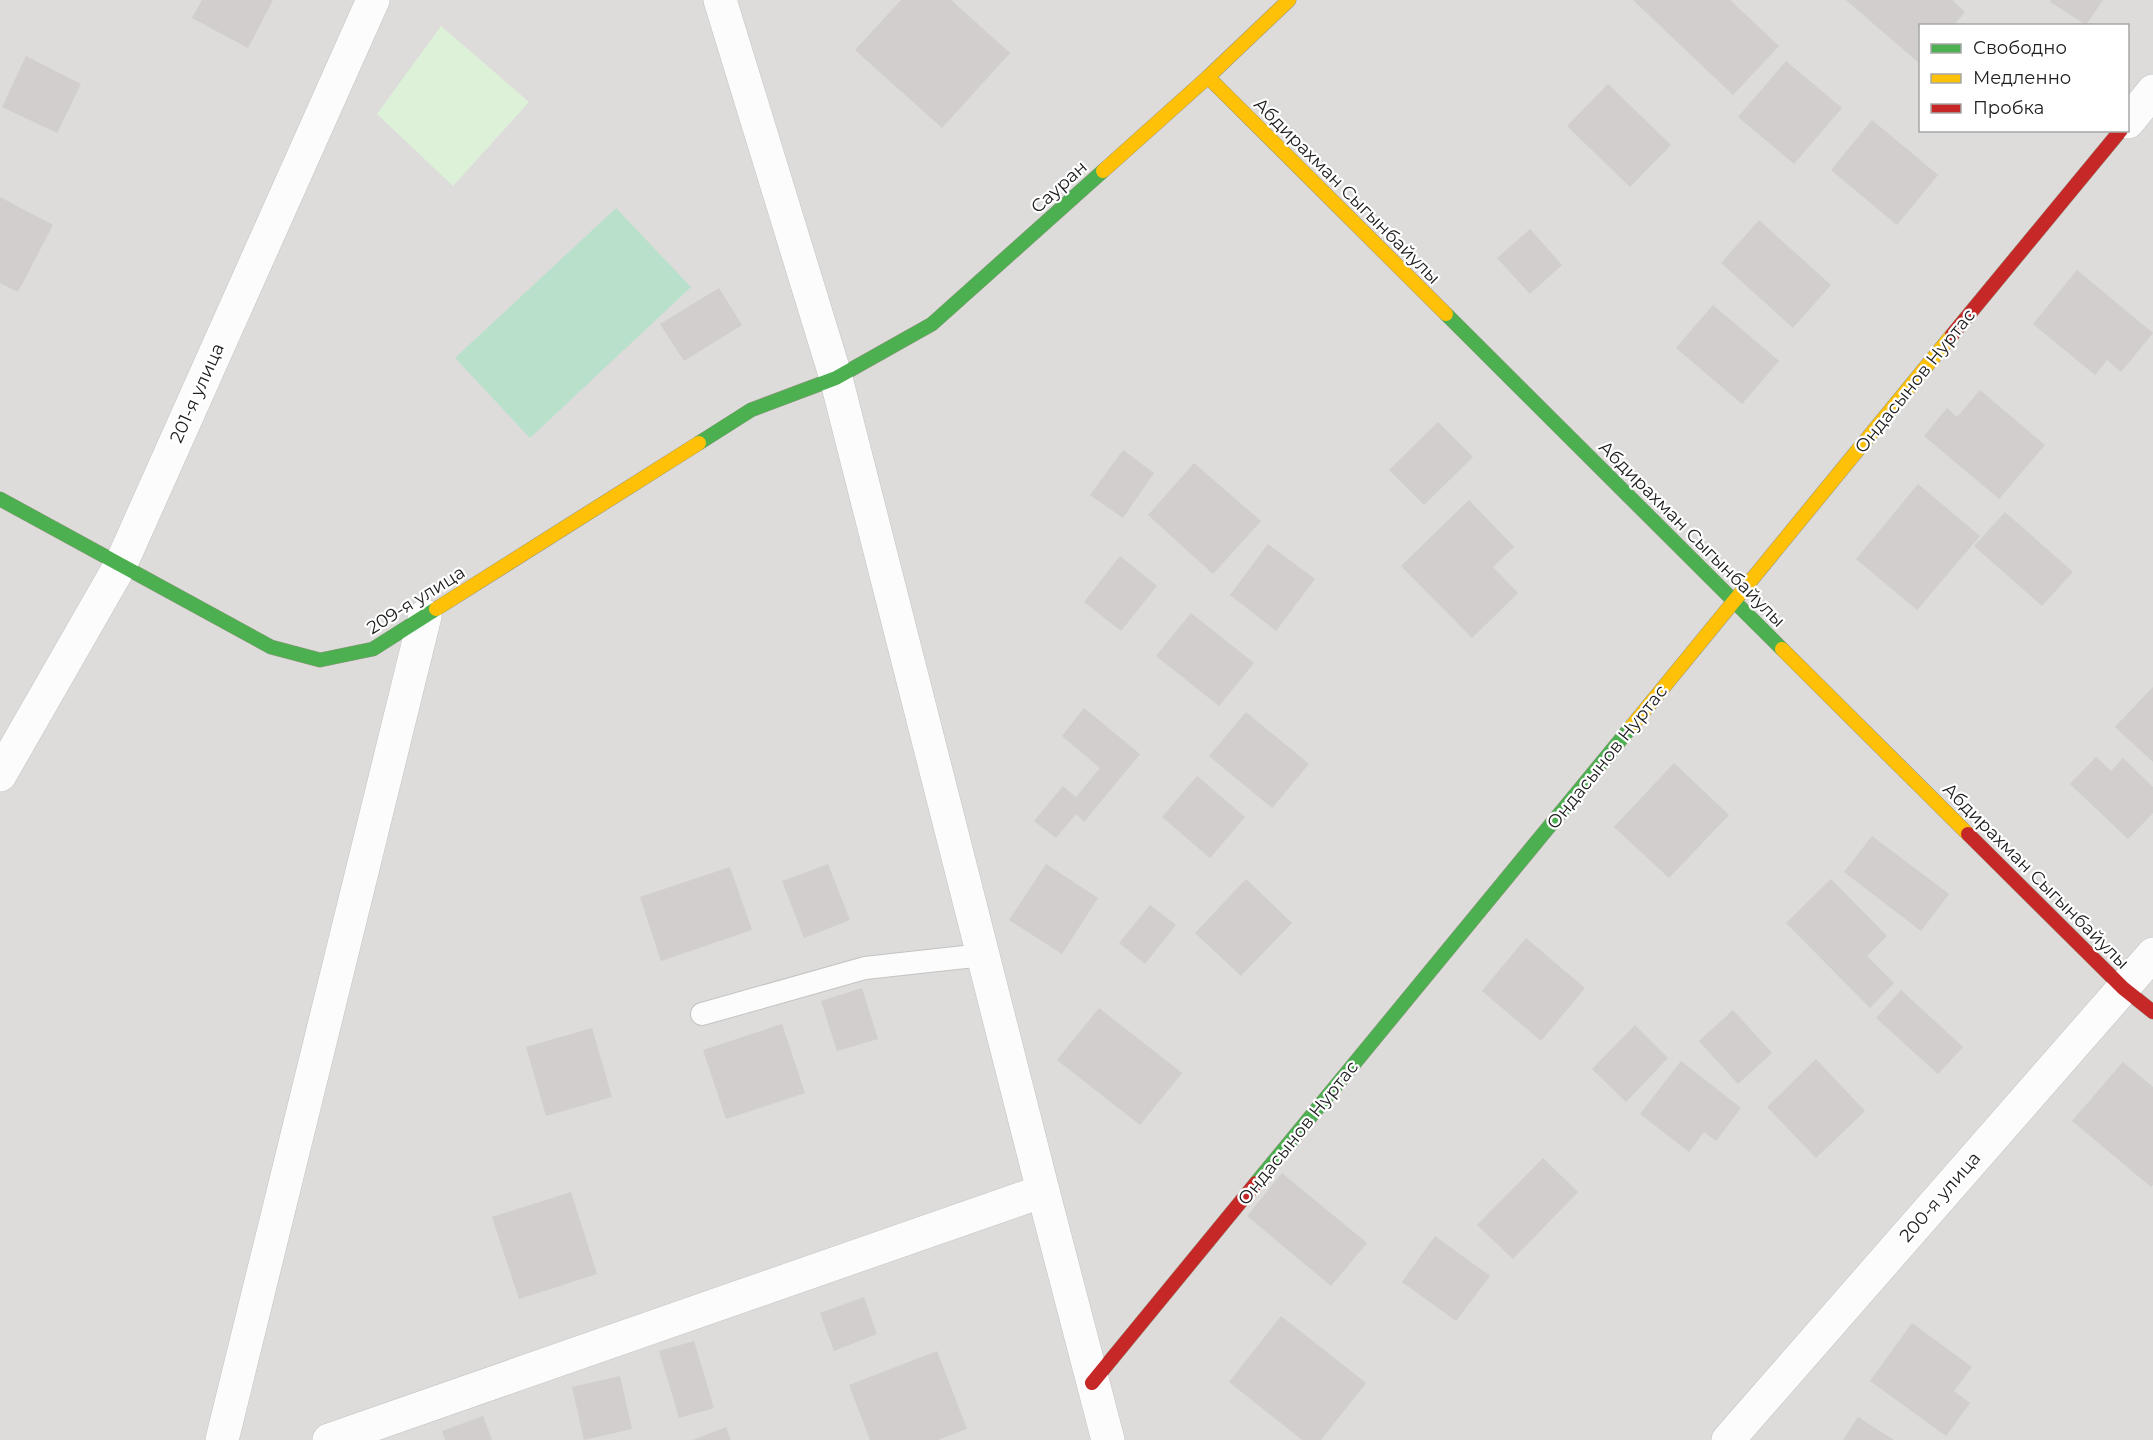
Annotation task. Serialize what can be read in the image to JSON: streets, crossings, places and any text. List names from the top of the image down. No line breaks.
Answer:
{"streets":{"street":["Сауран","Абдирахман Сыгынбайулы","Ондасынов Нуртас","201-я улица","209-я улица","200-я улица"]},"crossings":[["Сауран","Абдирахман Сыгынбайулы"],["Сауран","209-я улица"],["Абдирахман Сыгынбайулы","Ондасынов Нуртас"],["Абдирахман Сыгынбайулы","200-я улица"],["201-я улица","209-я улица"]],"legend":["Свободно","Медленно","Пробка"]}
